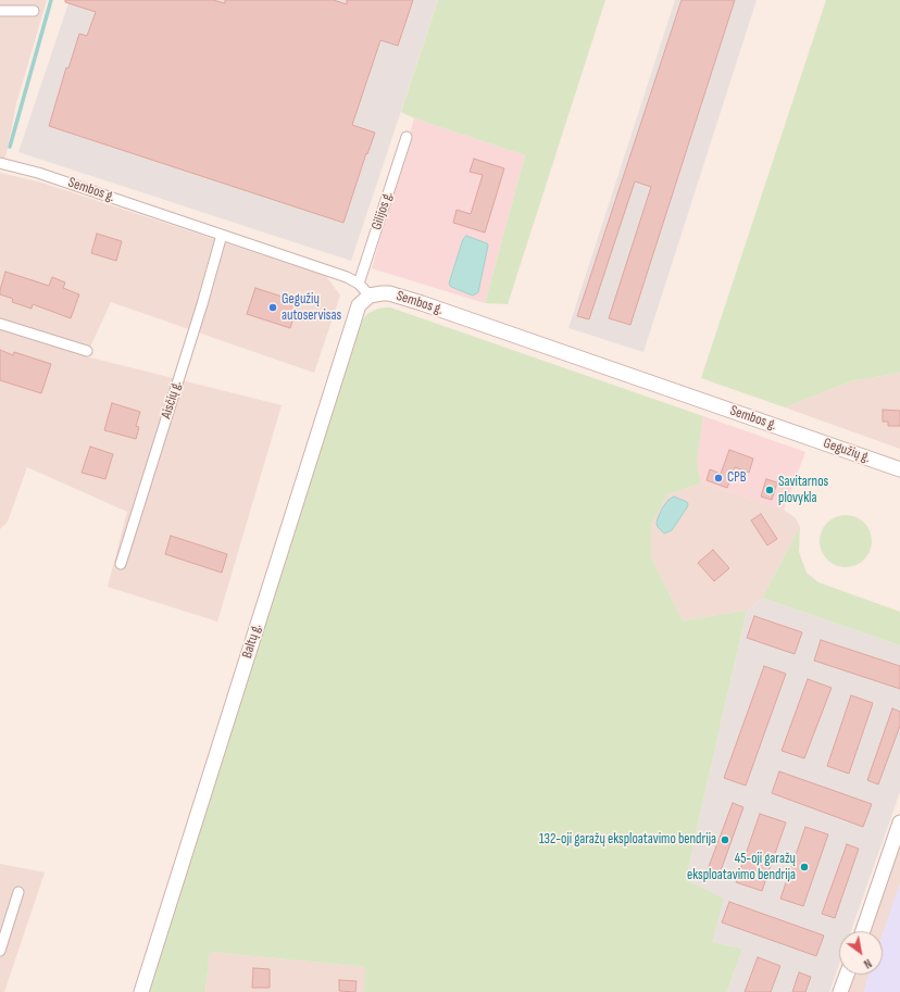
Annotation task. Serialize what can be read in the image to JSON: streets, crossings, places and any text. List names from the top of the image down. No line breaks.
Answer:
{"streets":{"main road":["Sembos g.","Gegužių g.","Baltų g."],"street":["Gilijos g.","Aisčių g."]},"crossings":[["Sembos g.","Gilijos g."],["Sembos g.","Aisčių g."],["Sembos g.","Gegužių g."],["Sembos g.","Baltų g."]],"places":["Gegužių autoservisas","CPB","Savitarnos plovykla","132-oji garažų eksploatavimo bendrija","45-oji garažų eksploatavimo bendrija"],"north":"bottom right"}
